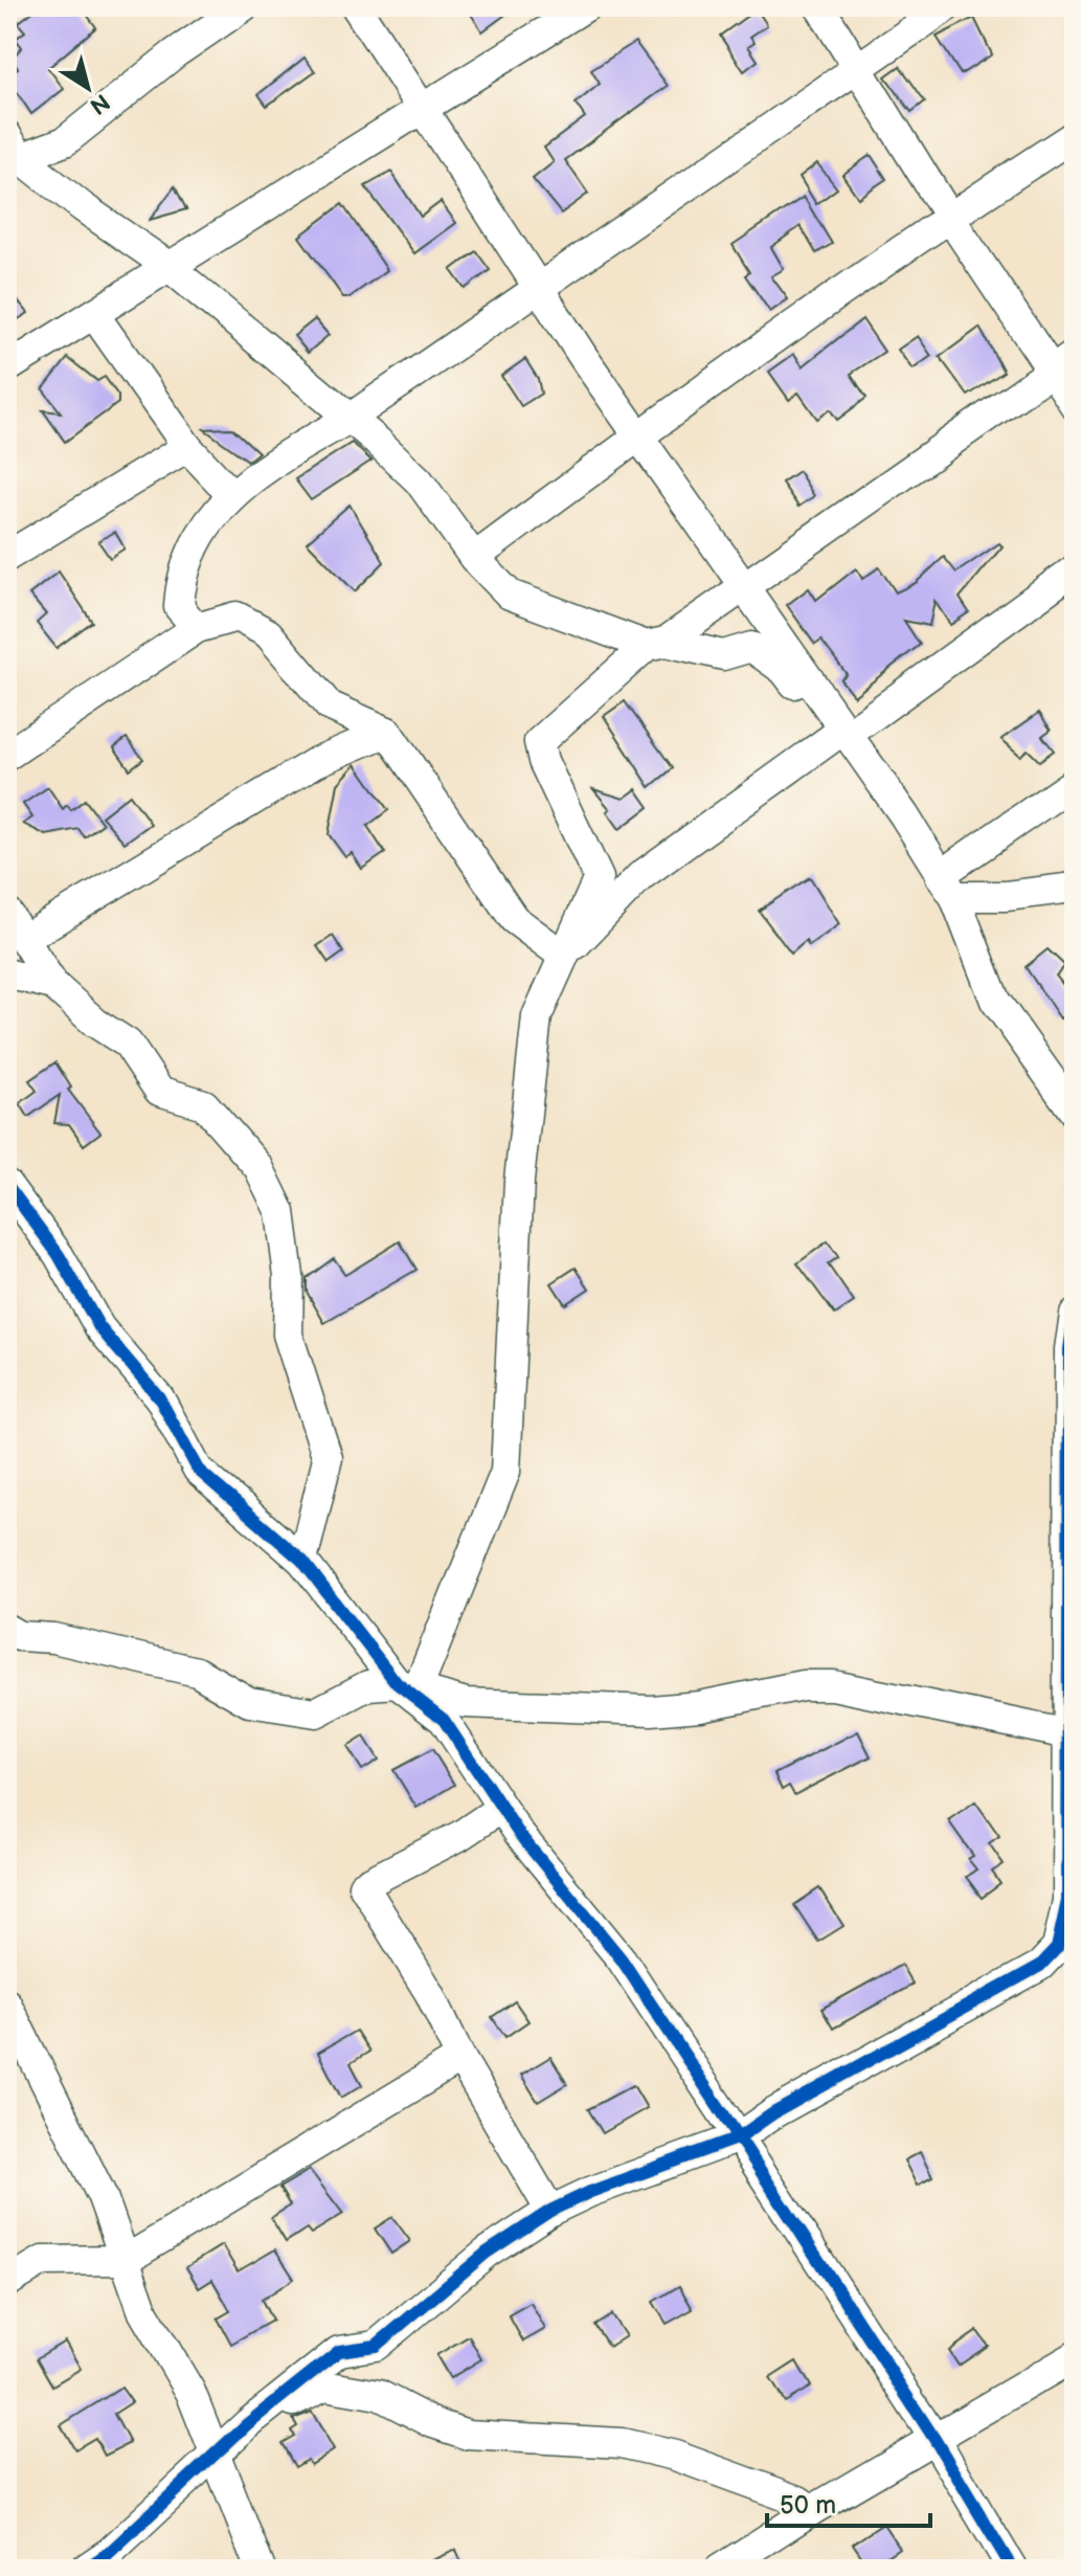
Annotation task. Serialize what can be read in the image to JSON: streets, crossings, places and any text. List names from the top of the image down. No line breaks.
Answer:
{"scale_bar":"50 m","north":"bottom right"}
